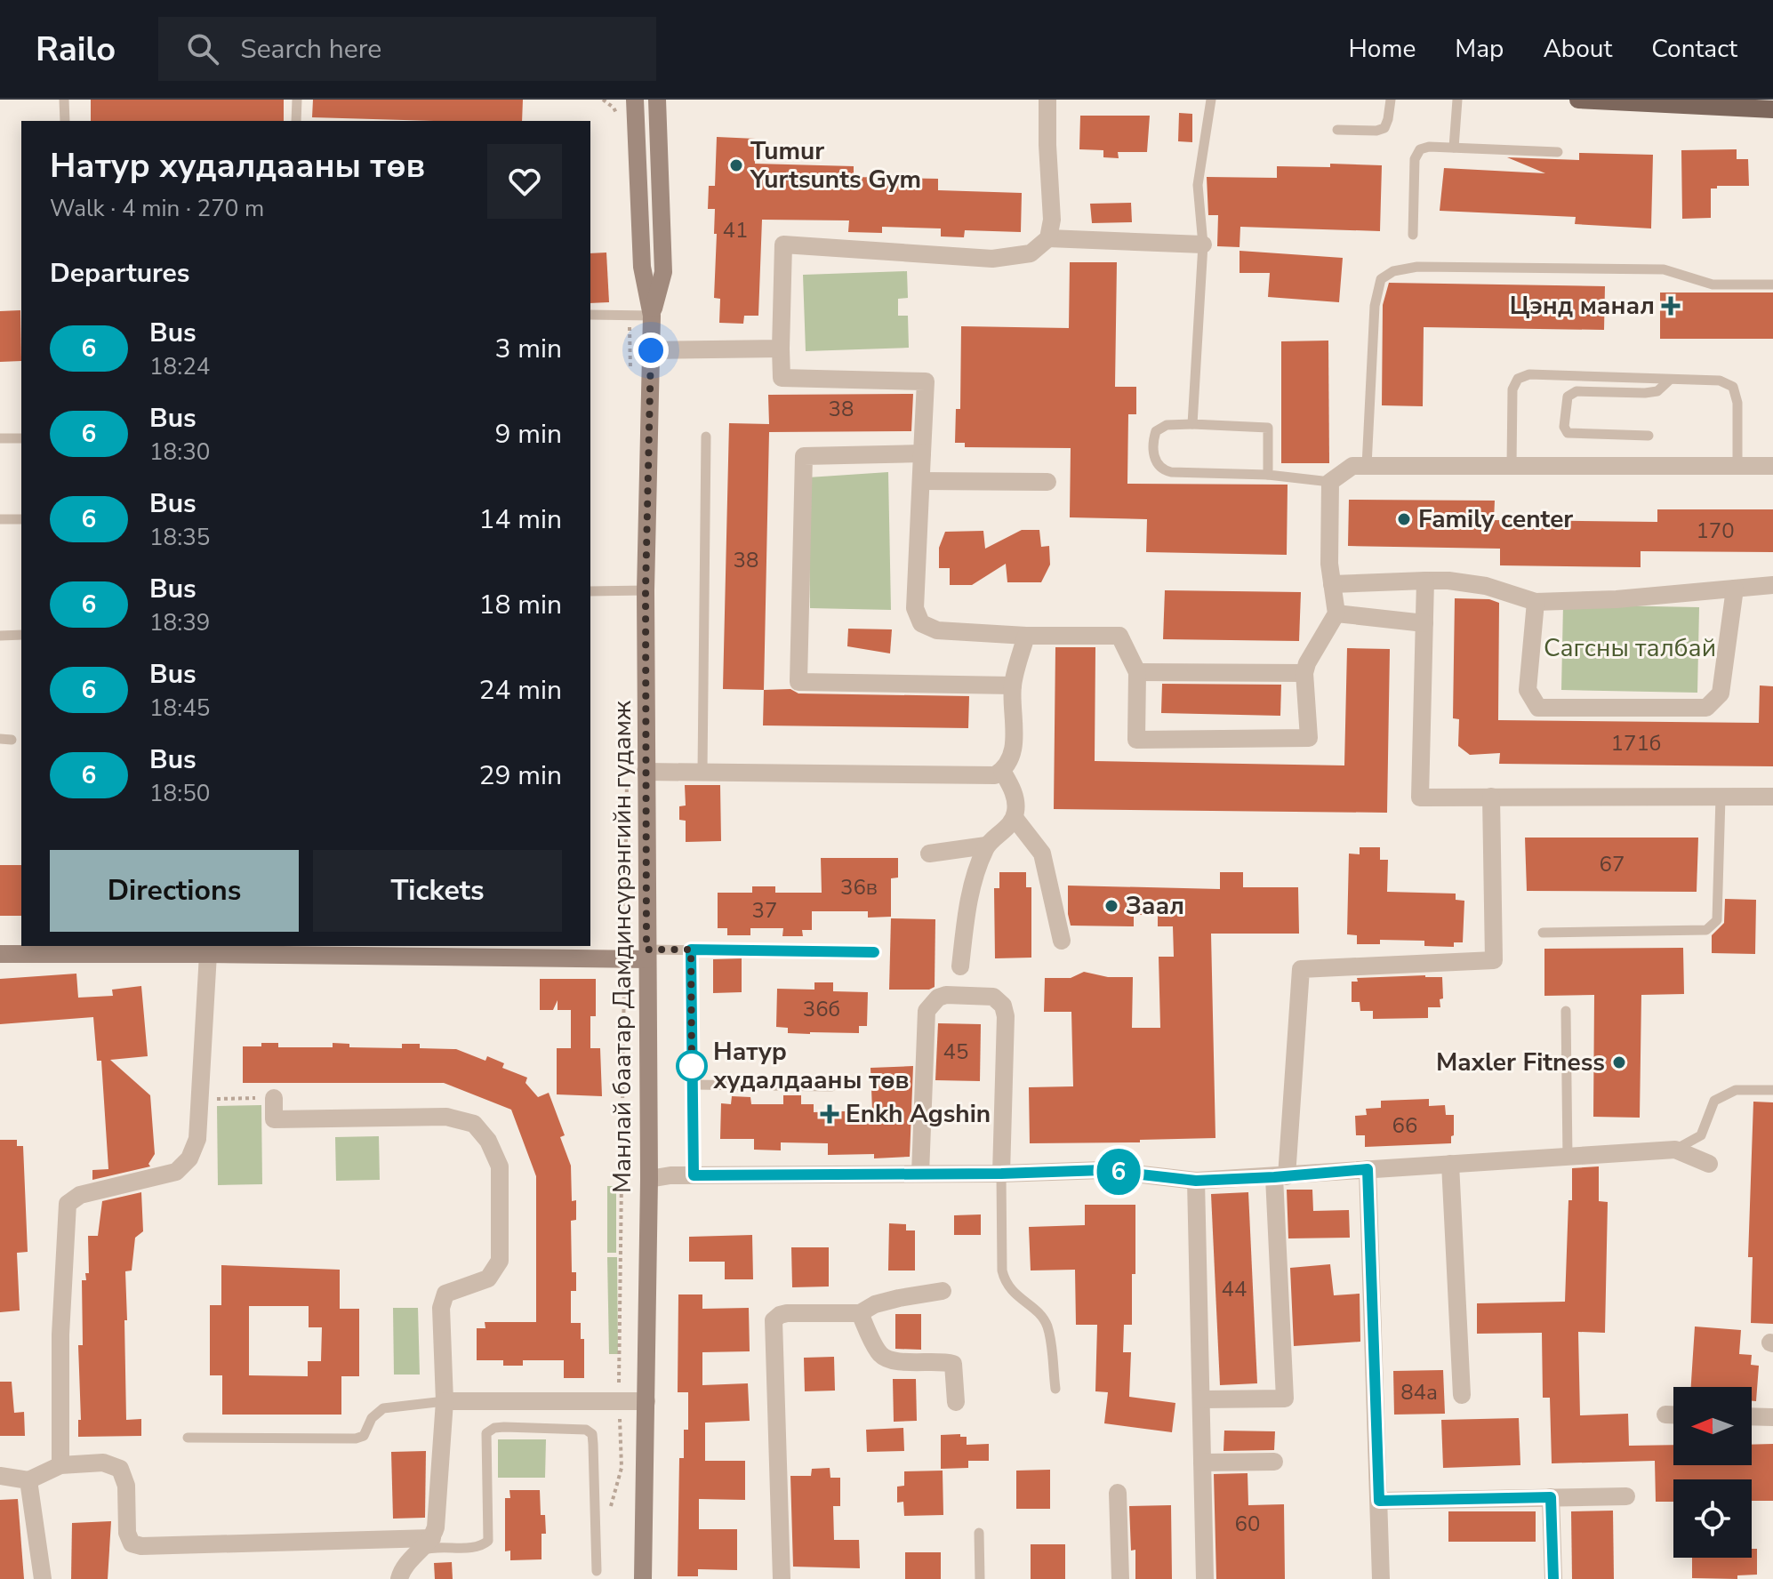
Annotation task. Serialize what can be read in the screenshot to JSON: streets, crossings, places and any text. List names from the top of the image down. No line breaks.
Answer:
{"streets":{"main road":["Манлай баатар Дамдинсүрэнгийн гудамж"]},"parks":["Сагсны талбай"],"places":{"other":["Tumur Yurtsunts Gym","Family center","Заал","Maxler Fitness","Натур худалдааны төв"],"health":["Цэнд манал","Enkh Agshin"]},"lines":["bus line 6"],"house_numbers":["41","38","170","38","171б","67","36в","37","36б","45","66","44","84а","60"],"north":"left","page":{"header":"Railo","search":"Search here","nav":["Home","Map","About","Contact"],"on_map":"6","heading":[["Натур худалдааны төв","Walk · 4 min · 270 m"],"Departures"],"list":[{"mark":"6","name":"Bus","note":"18:24","value":"3 min"},{"mark":"6","name":"Bus","note":"18:30","value":"9 min"},{"mark":"6","name":"Bus","note":"18:35","value":"14 min"},{"mark":"6","name":"Bus","note":"18:39","value":"18 min"},{"mark":"6","name":"Bus","note":"18:45","value":"24 min"},{"mark":"6","name":"Bus","note":"18:50","value":"29 min"}],"buttons":["Directions","Tickets"]}}
